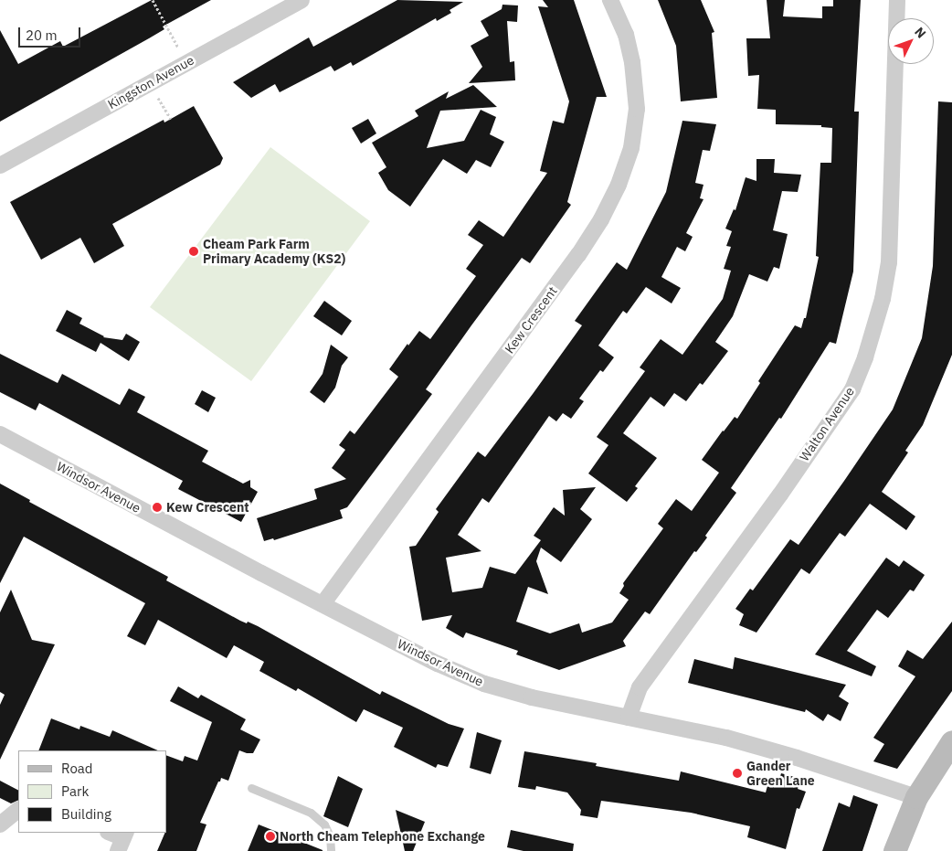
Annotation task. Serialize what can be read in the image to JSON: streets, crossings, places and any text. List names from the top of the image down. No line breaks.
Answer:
{"streets":{"street":["Kingston Avenue","Kew Crescent","Walton Avenue","Windsor Avenue"]},"crossings":[["Kew Crescent","Windsor Avenue"],["Walton Avenue","Windsor Avenue"]],"places":["Cheam Park Farm Primary Academy (KS2)","Kew Crescent","Gander Green Lane","North Cheam Telephone Exchange"],"legend":["Road","Park","Building"],"scale_bar":"20 m","north":"top right"}
